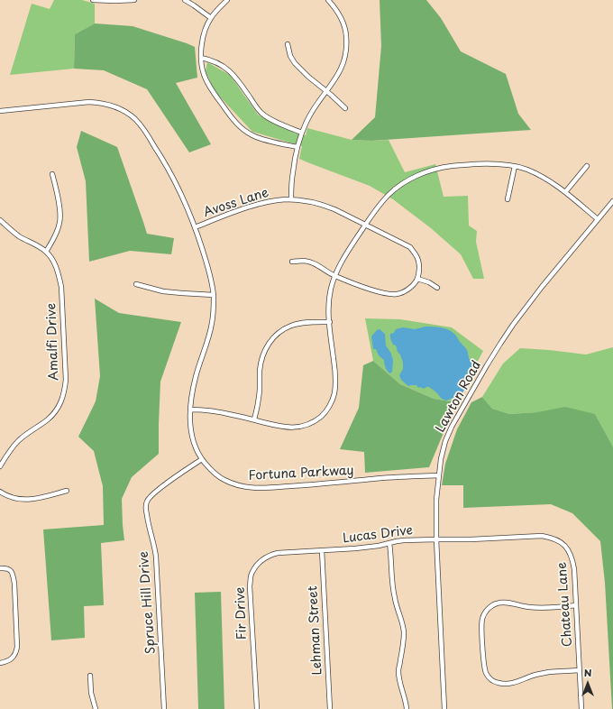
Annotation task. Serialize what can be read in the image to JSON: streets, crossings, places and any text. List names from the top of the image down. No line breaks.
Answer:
{"streets":{"street":["Avoss Lane","Amalfi Drive","Lawton Road","Fortuna Parkway","Lucas Drive","Spruce Hill Drive","Chateau Lane","Fir Drive","Lehman Street"]},"crossings":[["Avoss Lane","Fortuna Parkway"],["Lawton Road","Fortuna Parkway"],["Lawton Road","Lucas Drive"],["Lawton Road","Chateau Lane"],["Fortuna Parkway","Spruce Hill Drive"],["Lucas Drive","Chateau Lane"],["Lucas Drive","Fir Drive"],["Lucas Drive","Lehman Street"],["Fir Drive","Lehman Street"]],"north":"top"}
